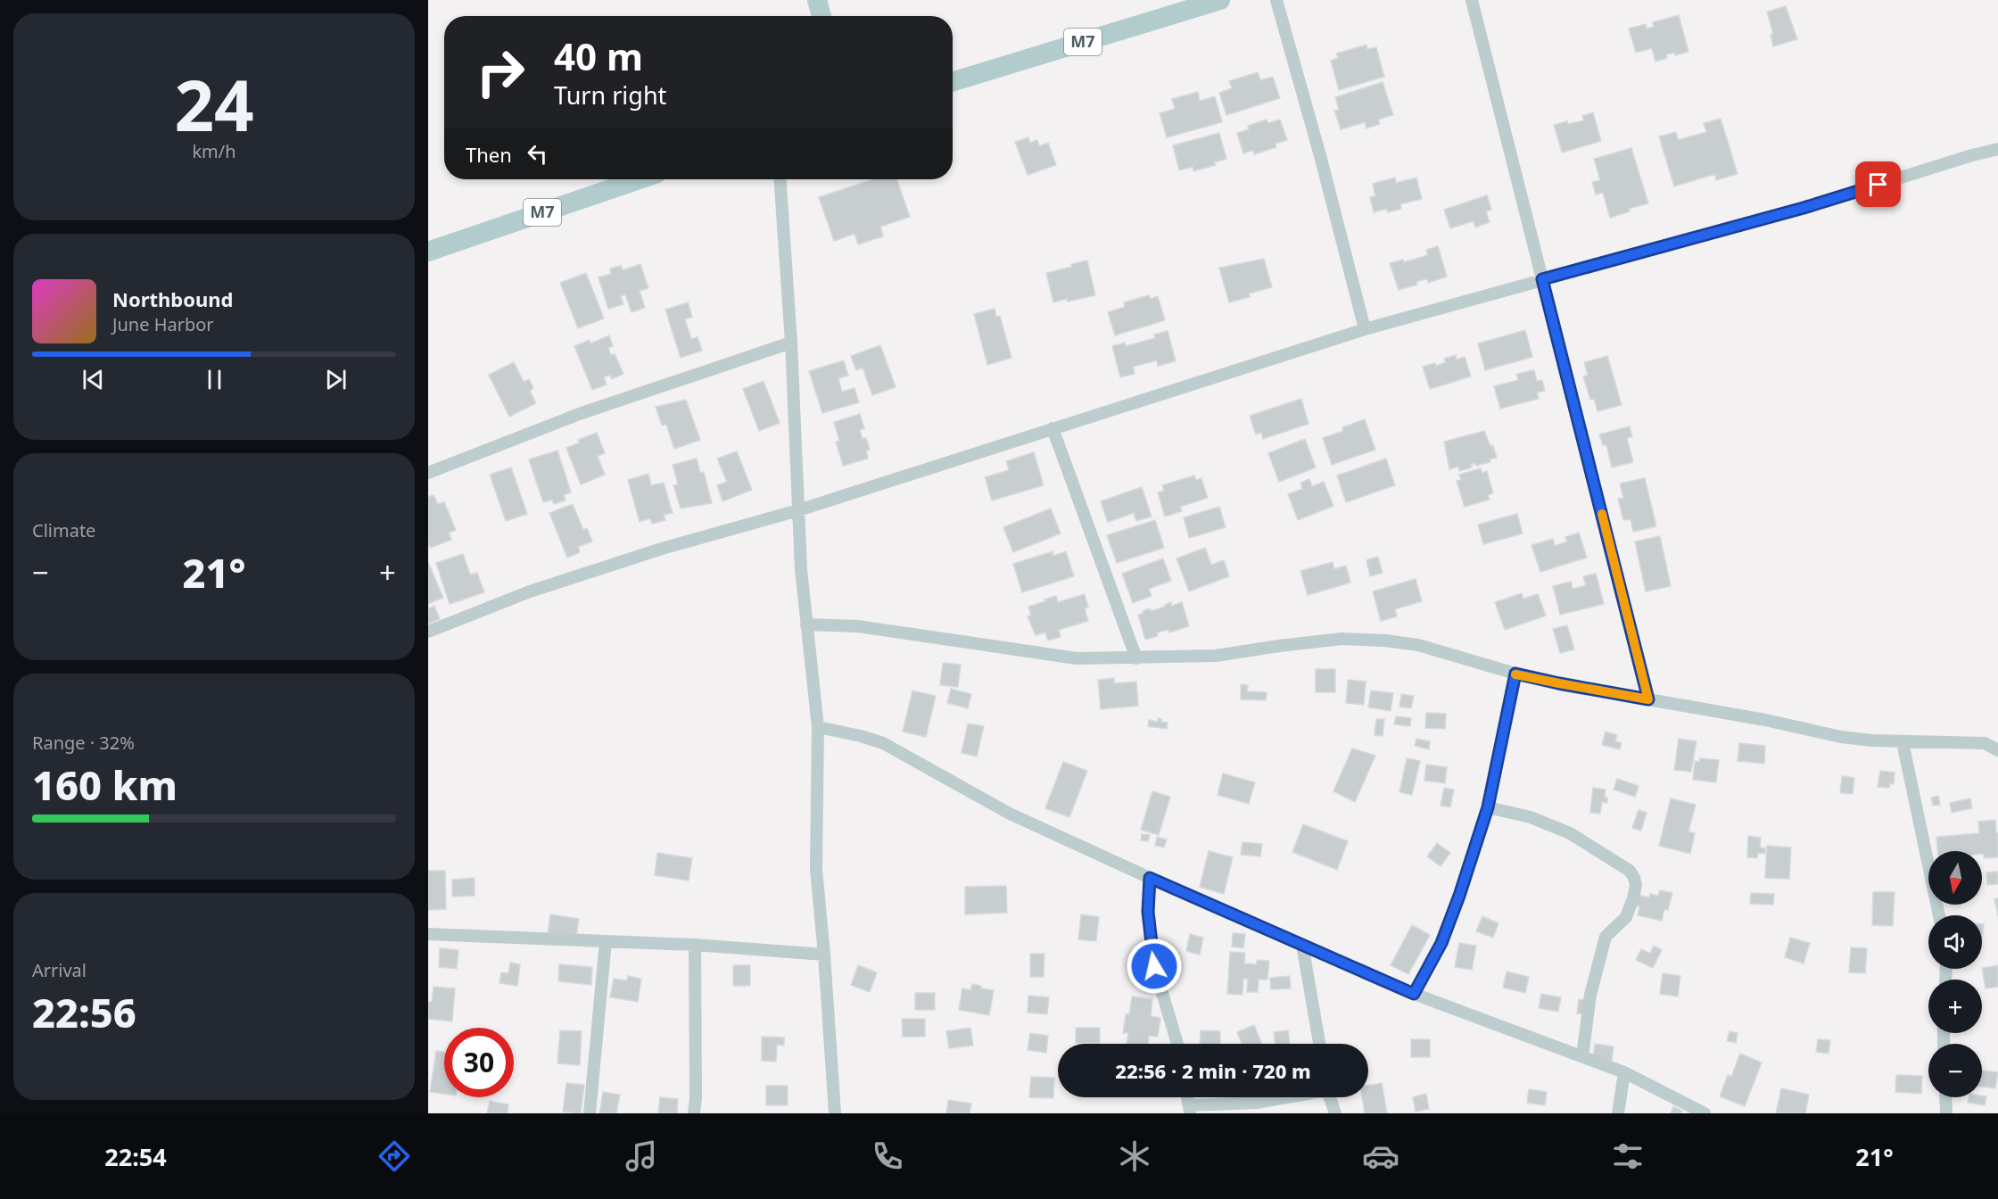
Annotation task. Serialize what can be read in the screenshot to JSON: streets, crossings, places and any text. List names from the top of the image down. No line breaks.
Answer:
{"streets":{"main road":["M7"]},"north":"bottom","page":{"tile":[["24","km/h"],"Climate",["Range · 32%","160 km"],["Arrival","22:56"]],"turn":["40 m","Turn right"],"then":"Then","song":["Northbound","June Harbor"],"heat":["−","21°","+"],"map_buttons":["+","−"],"limit":"30","trip":"22:56 · 2 min · 720 m","tabs":["22:54","21°"]}}
